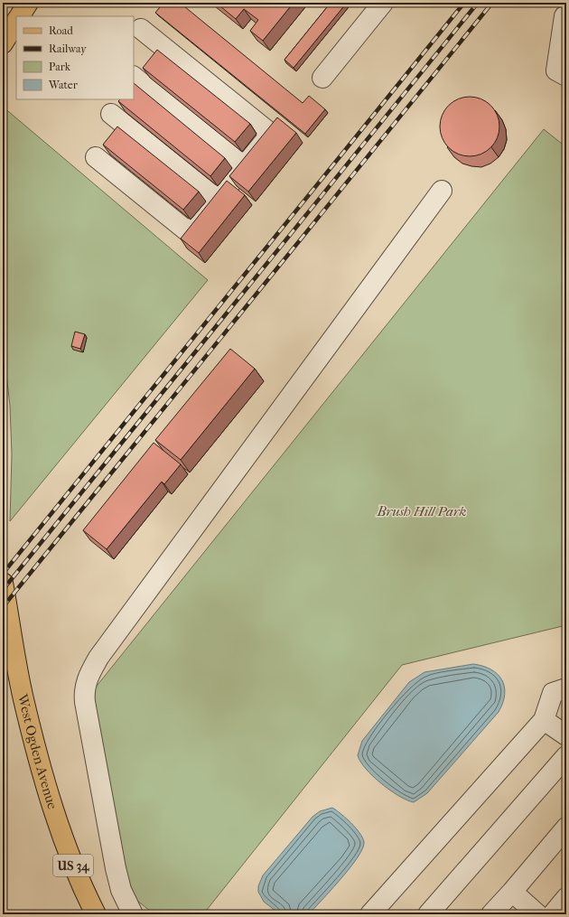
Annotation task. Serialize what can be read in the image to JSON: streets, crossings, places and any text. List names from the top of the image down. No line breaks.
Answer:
{"streets":{"main road":["West Ogden Avenue","US 34"]},"parks":["Brush Hill Park"],"legend":["Road","Railway","Park","Water"]}
